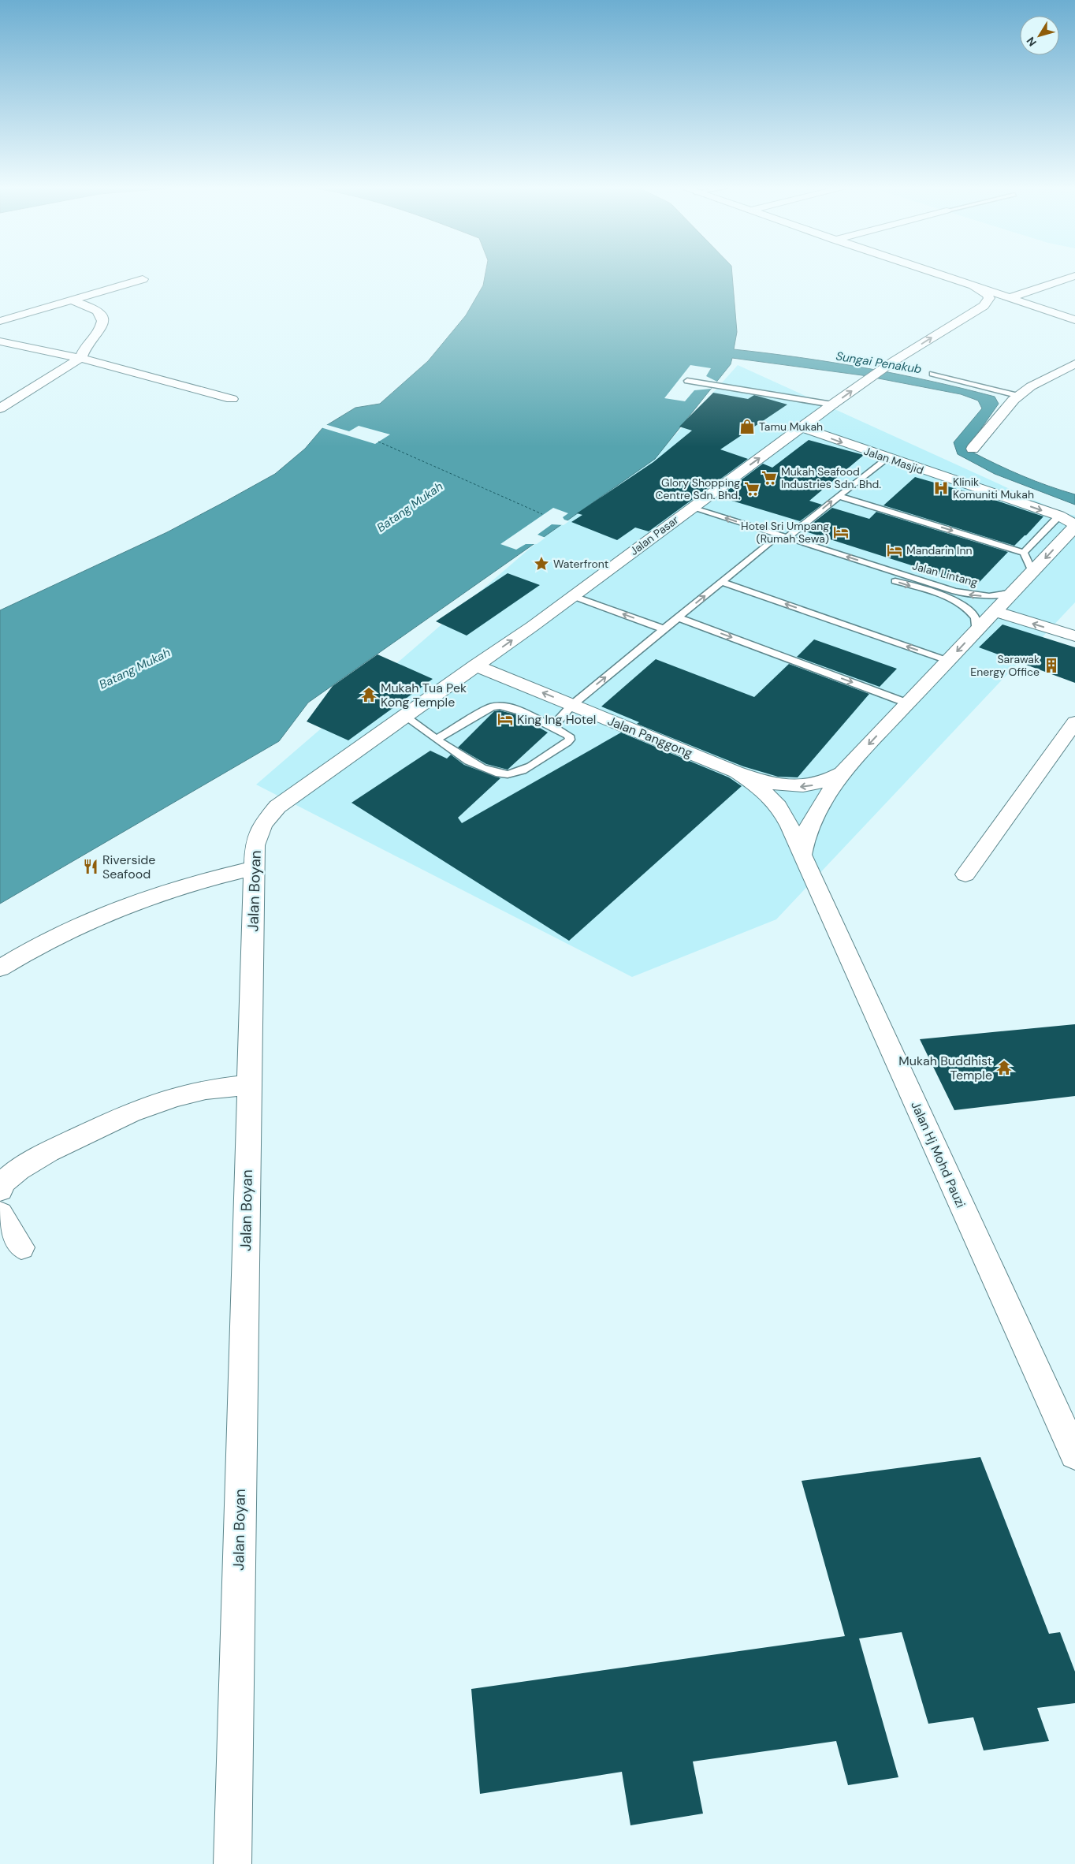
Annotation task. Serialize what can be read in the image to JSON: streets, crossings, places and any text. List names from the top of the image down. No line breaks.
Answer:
{"streets":{"street":["Jalan Masjid","Jalan Pasar","Jalan Panggong","Jalan Boyan","Jalan Hj Mohd Pauzi"],"lane":["Jalan Lintang"]},"crossings":[["Jalan Masjid","Jalan Pasar"],["Jalan Pasar","Jalan Lintang"],["Jalan Pasar","Jalan Panggong"],["Jalan Pasar","Jalan Boyan"],["Jalan Panggong","Jalan Boyan"],["Jalan Panggong","Jalan Hj Mohd Pauzi"]],"one_way":["Jalan Pasar","Jalan Panggong"],"water":["Sungai Penakub","Batang Mukah"],"places":{"shop":["Tamu Mukah"],"supermarket":["Mukah Seafood Industries Sdn. Bhd.","Glory Shopping Centre Sdn. Bhd."],"hospital":["Klinik Komuniti Mukah"],"hotel":["Hotel Sri Umpang (Rumah Sewa)","Mandarin Inn","King Ing Hotel"],"place":["Waterfront"],"building":["Sarawak Energy Office"],"temple":["Mukah Tua Pek Kong Temple","Mukah Buddhist Temple"],"restaurant":["Riverside Seafood"]},"north":"bottom left"}
